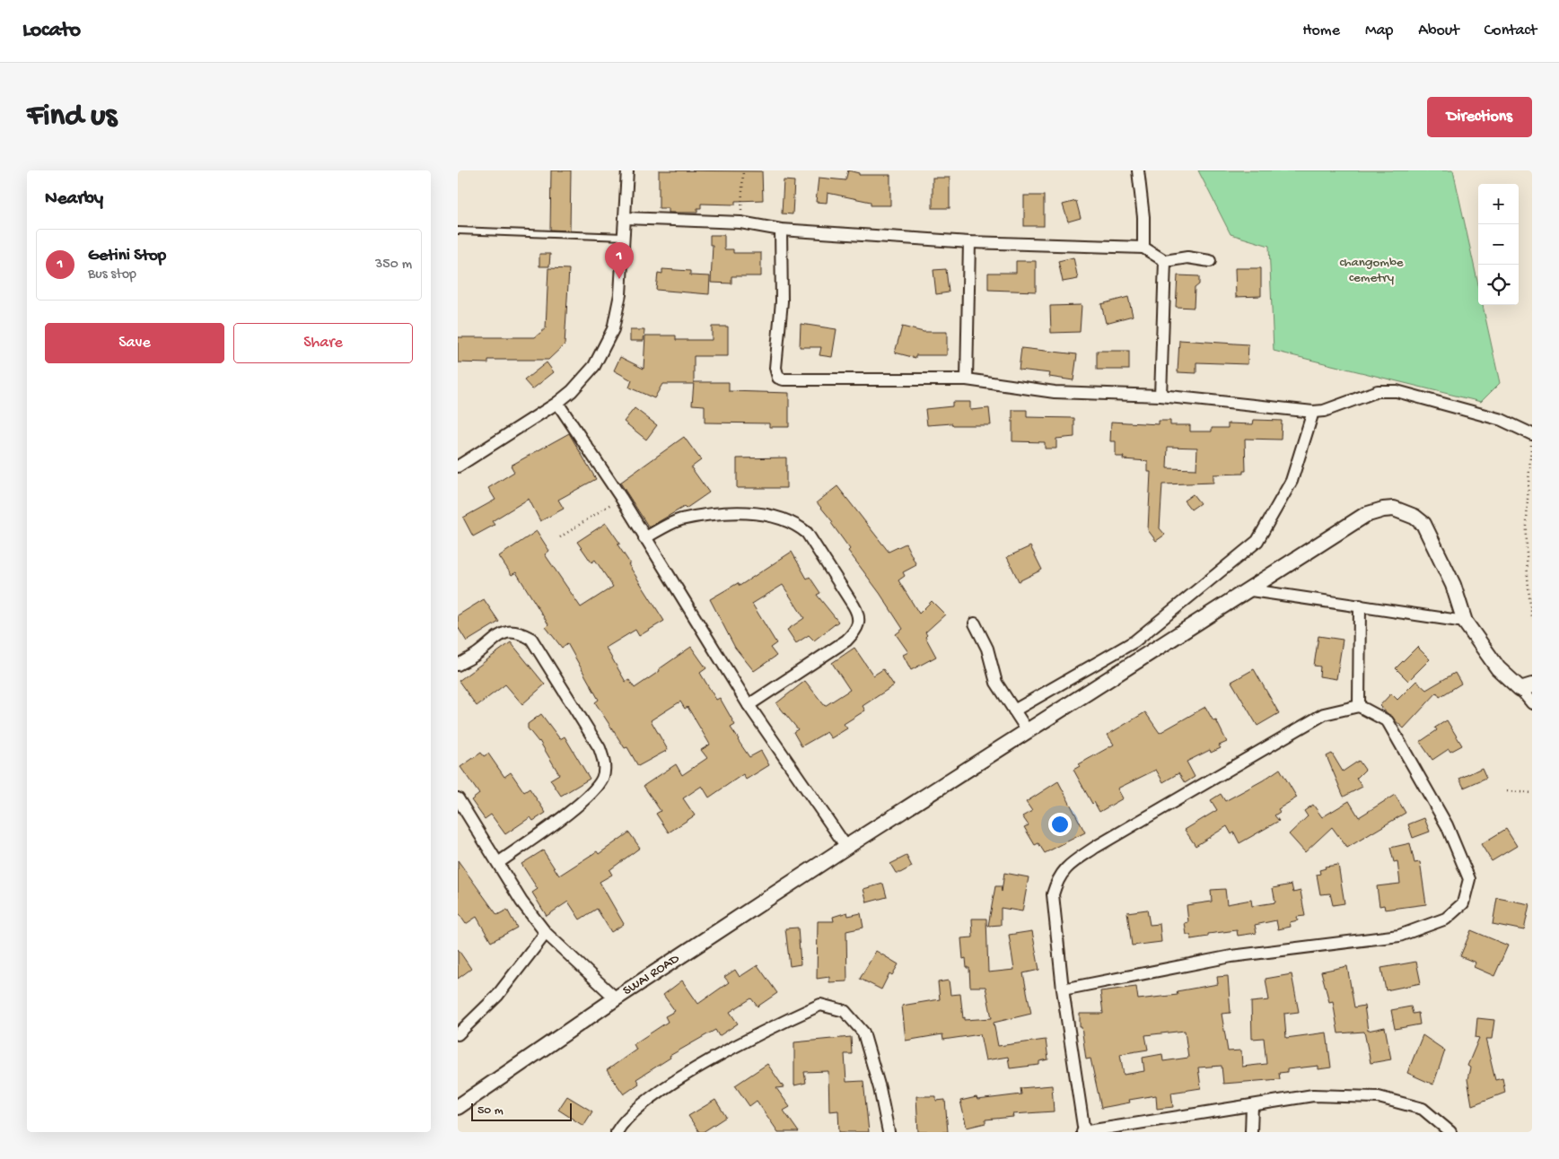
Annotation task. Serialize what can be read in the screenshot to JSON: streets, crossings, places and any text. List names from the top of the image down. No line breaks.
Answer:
{"streets":{"street":["SWAI ROAD"]},"parks":["changombe cemetry"],"scale_bar":"50 m","page":{"header":"Locato","nav":["Home","Map","About","Contact"],"buttons":["Directions",["Save","Share"]],"title":"Find us","heading":"Nearby","map_buttons":["+","−"],"list":[{"mark":"1","name":"Getini Stop","note":"Bus stop","value":"350 m"}],"pins":"1","scale":"50 m"}}
